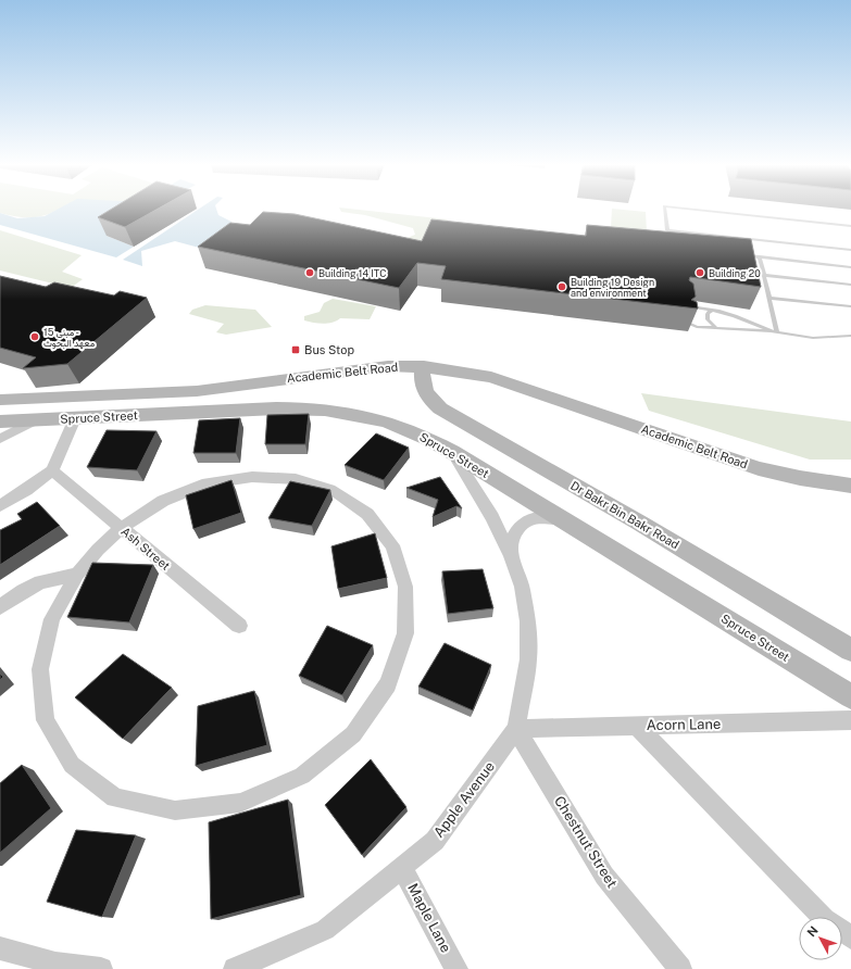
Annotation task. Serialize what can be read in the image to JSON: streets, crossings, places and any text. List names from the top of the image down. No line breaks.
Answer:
{"streets":{"street":["Academic Belt Road","Spruce Street","Dr Bakr Bin Bakr Road","Ash Street","Acorn Lane","Apple Avenue","Chestnut Street","Maple Lane"]},"crossings":[["Academic Belt Road","Dr Bakr Bin Bakr Road"],["Spruce Street","Apple Avenue"],["Acorn Lane","Apple Avenue"],["Acorn Lane","Chestnut Street"],["Apple Avenue","Chestnut Street"],["Apple Avenue","Maple Lane"]],"places":{"other":["Building 14 ITC","Building 20","Building 19 Design and environment","مبنى 15 - معهد البحوث"],"transit":["Bus Stop"]},"north":"top left"}
